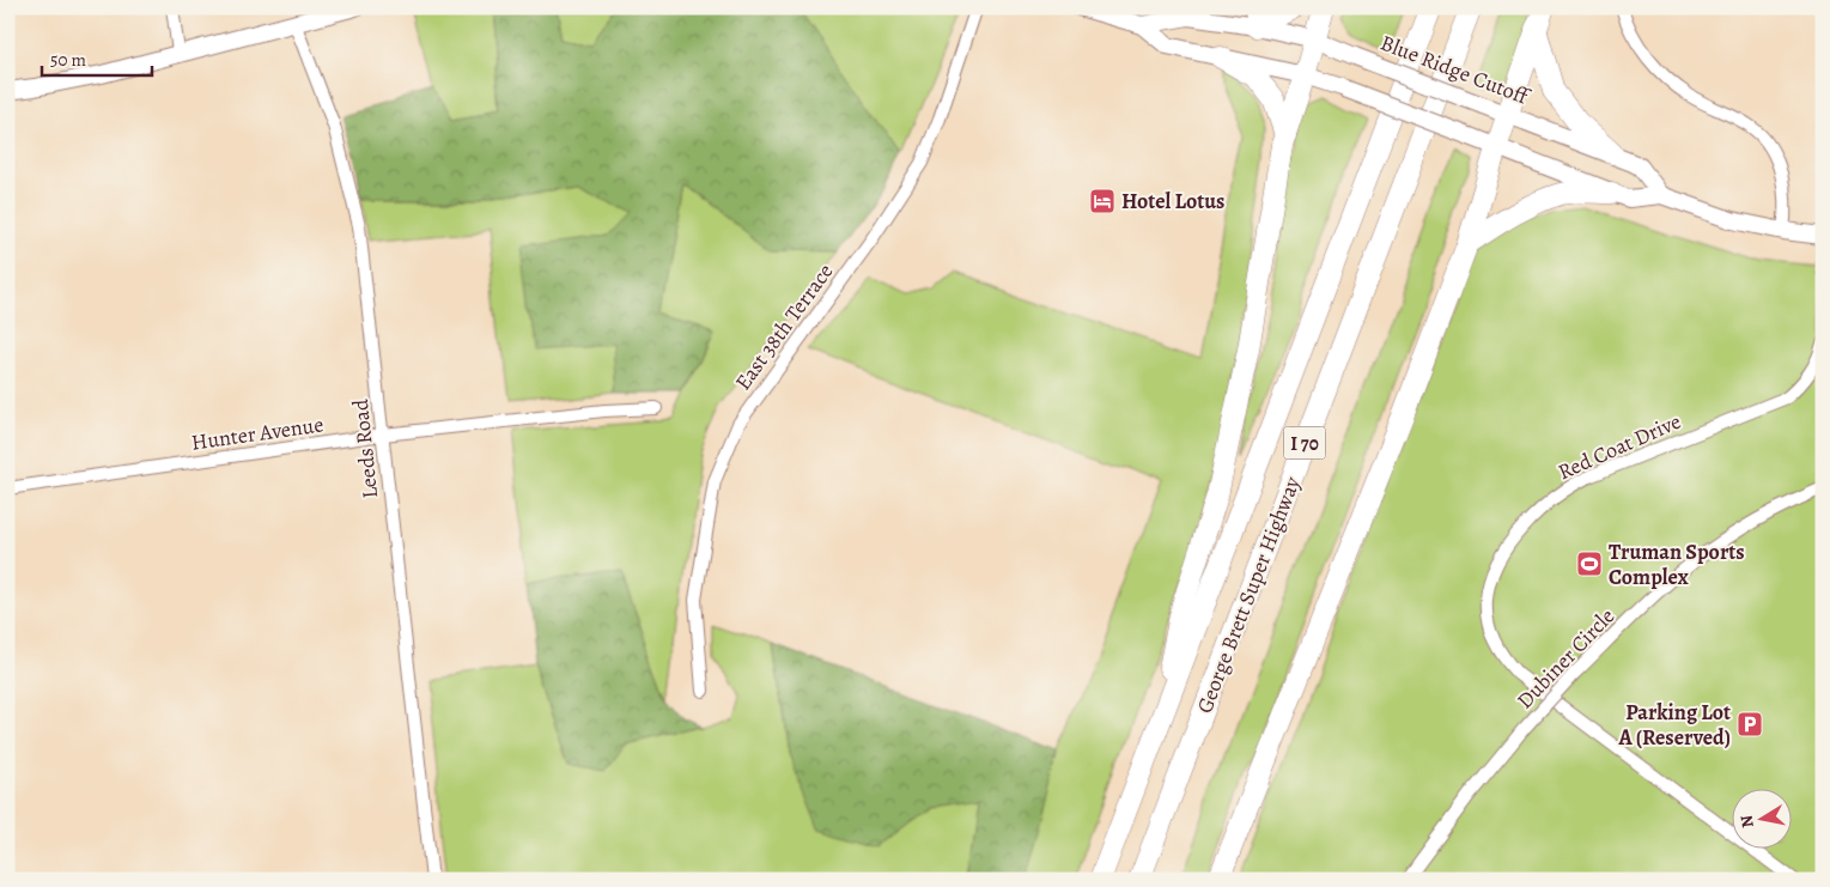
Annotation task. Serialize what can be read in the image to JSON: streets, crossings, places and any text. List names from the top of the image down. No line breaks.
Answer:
{"streets":{"highway":["I 70","George Brett Super Highway"],"main road":["Blue Ridge Cutoff"],"street":["East 38th Terrace","Hunter Avenue","Red Coat Drive","Leeds Road","Dubiner Circle"]},"crossings":[["Hunter Avenue","Leeds Road"]],"places":{"hotel":["Hotel Lotus"],"sports":["Truman Sports Complex"],"parking":["Parking Lot A (Reserved)"]},"scale_bar":"50 m","north":"left"}
